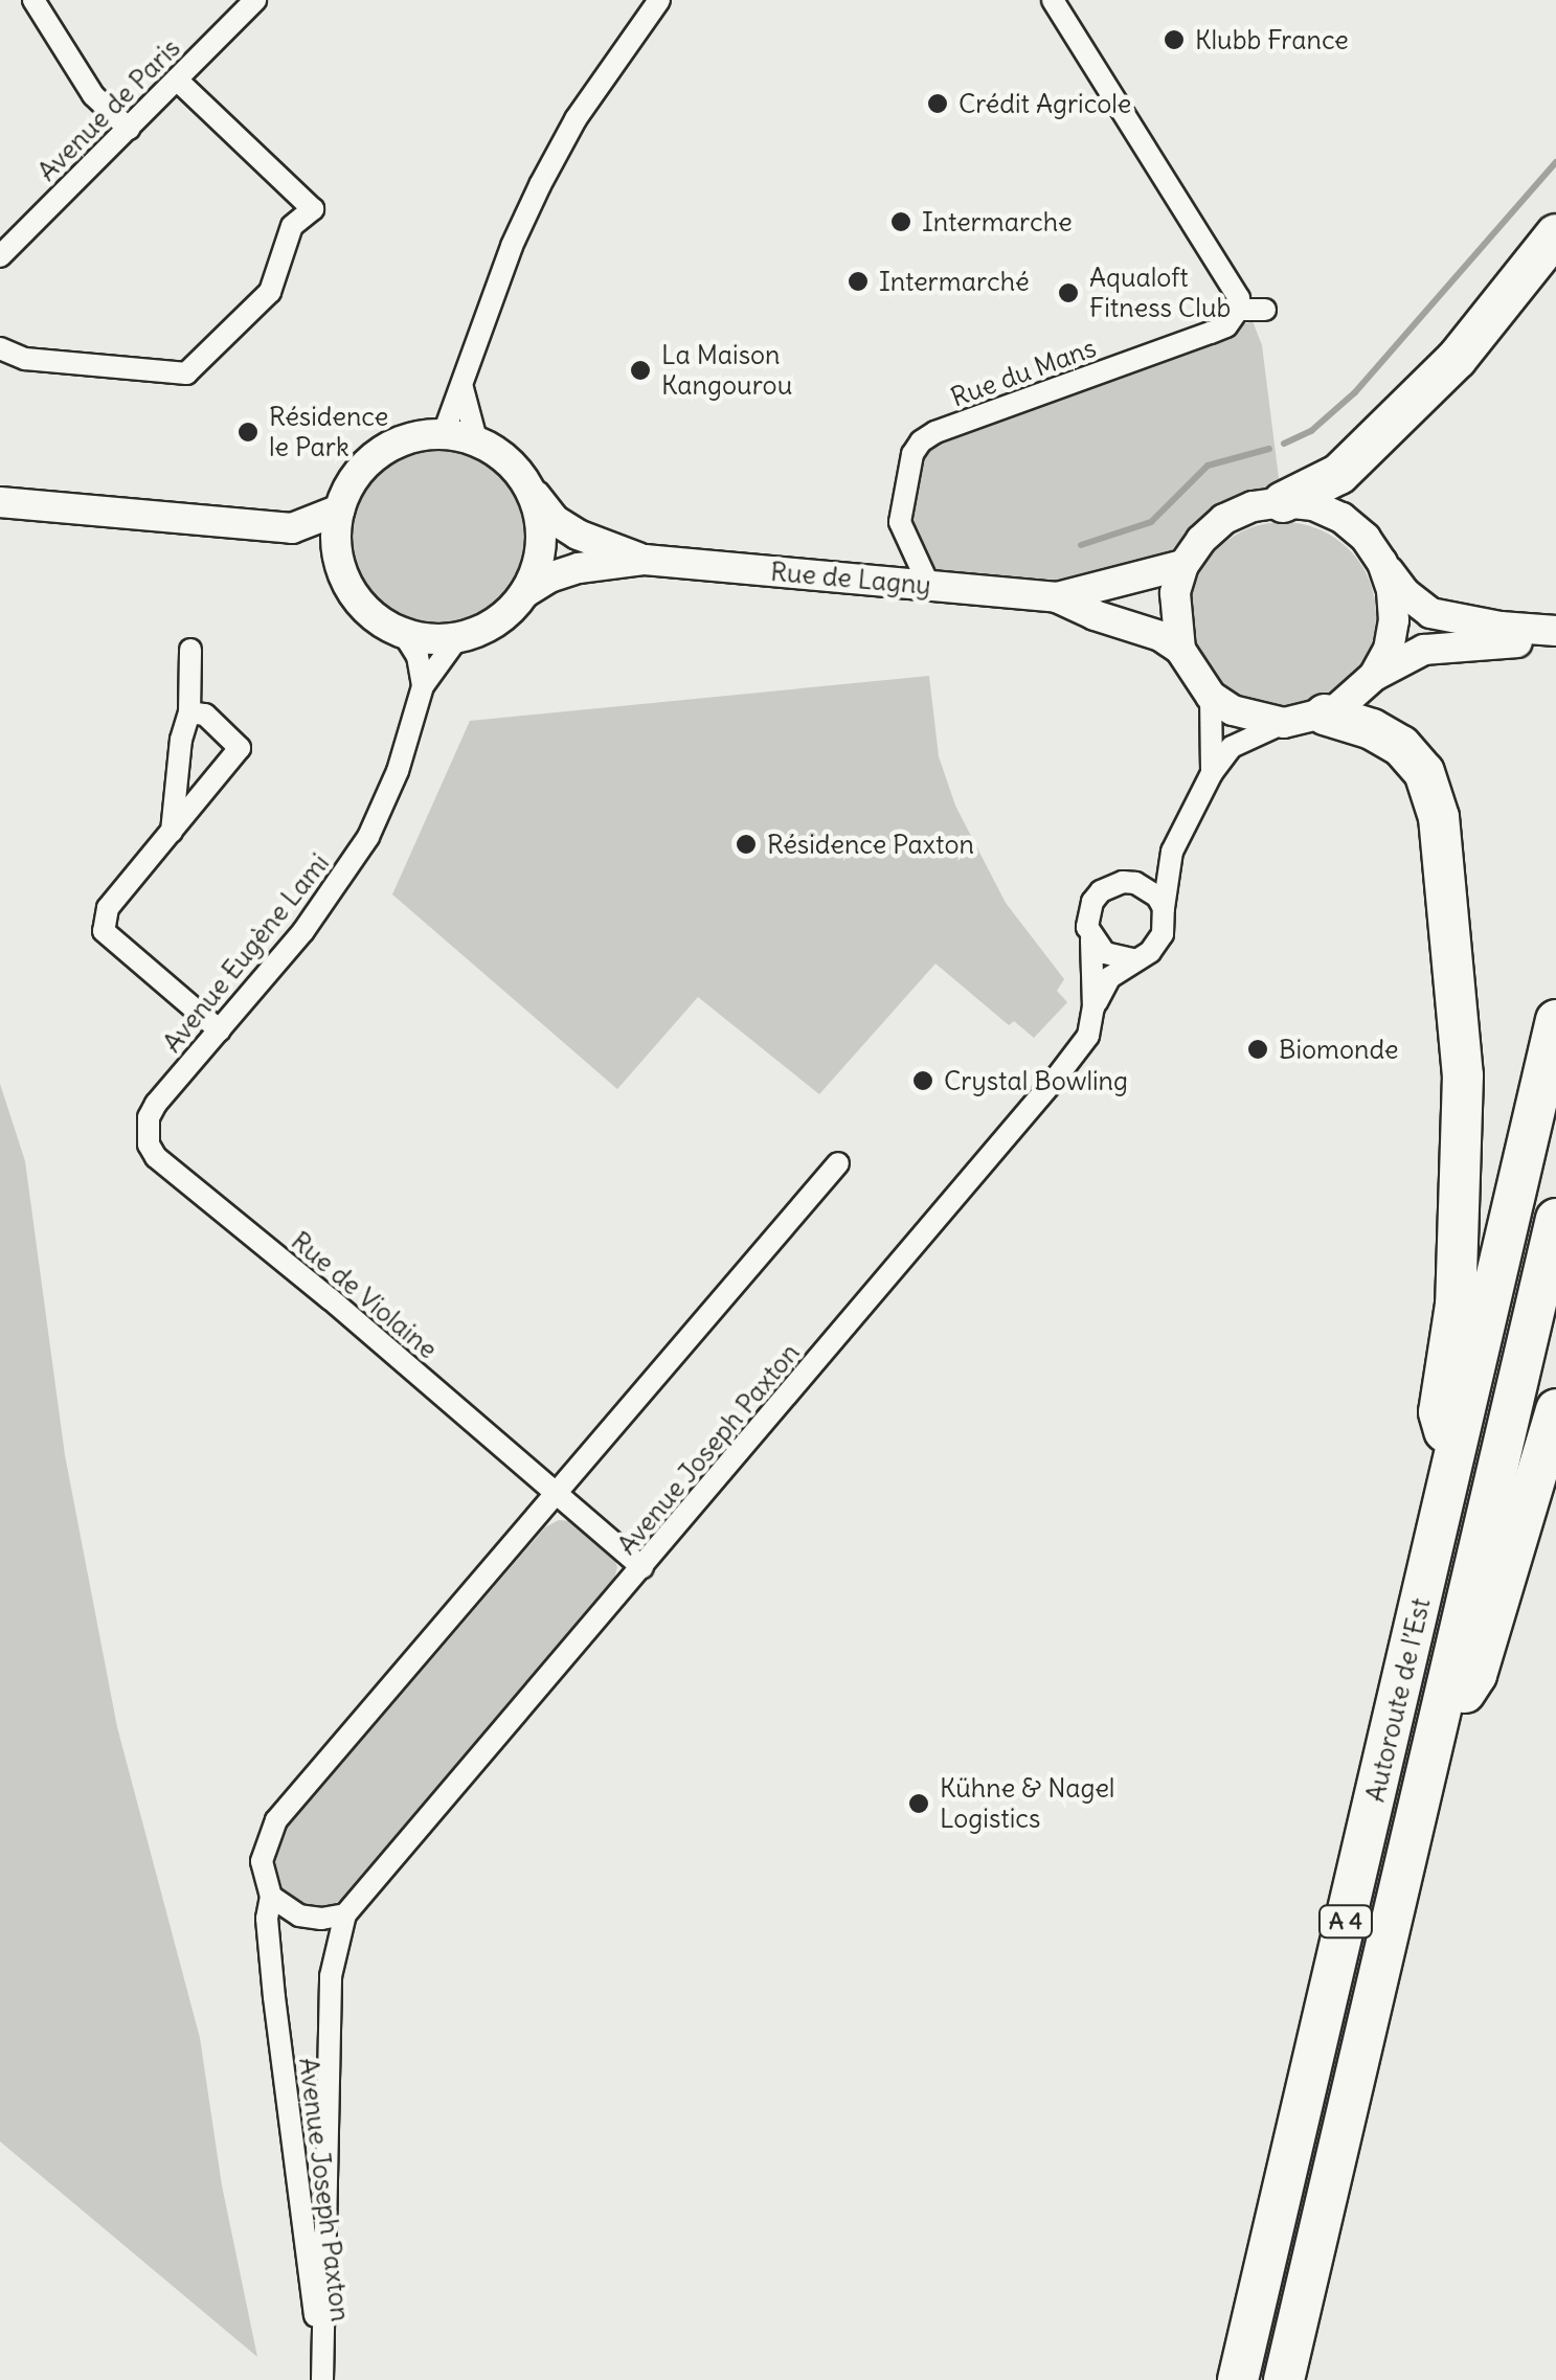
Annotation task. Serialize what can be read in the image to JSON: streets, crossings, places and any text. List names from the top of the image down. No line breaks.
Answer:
{"streets":{"highway":["Autoroute de l’Est","A 4"],"main road":["Rue de Lagny"],"street":["Avenue de Paris","Rue du Mans","Avenue Eugène Lami","Rue de Violaine","Avenue Joseph Paxton"]},"crossings":[["Rue du Mans","Rue de Lagny"],["Rue de Lagny","Avenue Eugène Lami"],["Avenue Eugène Lami","Rue de Violaine"],["Rue de Violaine","Avenue Joseph Paxton"]],"places":["Klubb France","Crédit Agricole","Intermarche","Intermarché","Aqualoft Fitness Club","La Maison Kangourou","Résidence le Park","Résidence Paxton","Biomonde","Crystal Bowling","Kühne & Nagel Logistics"]}
